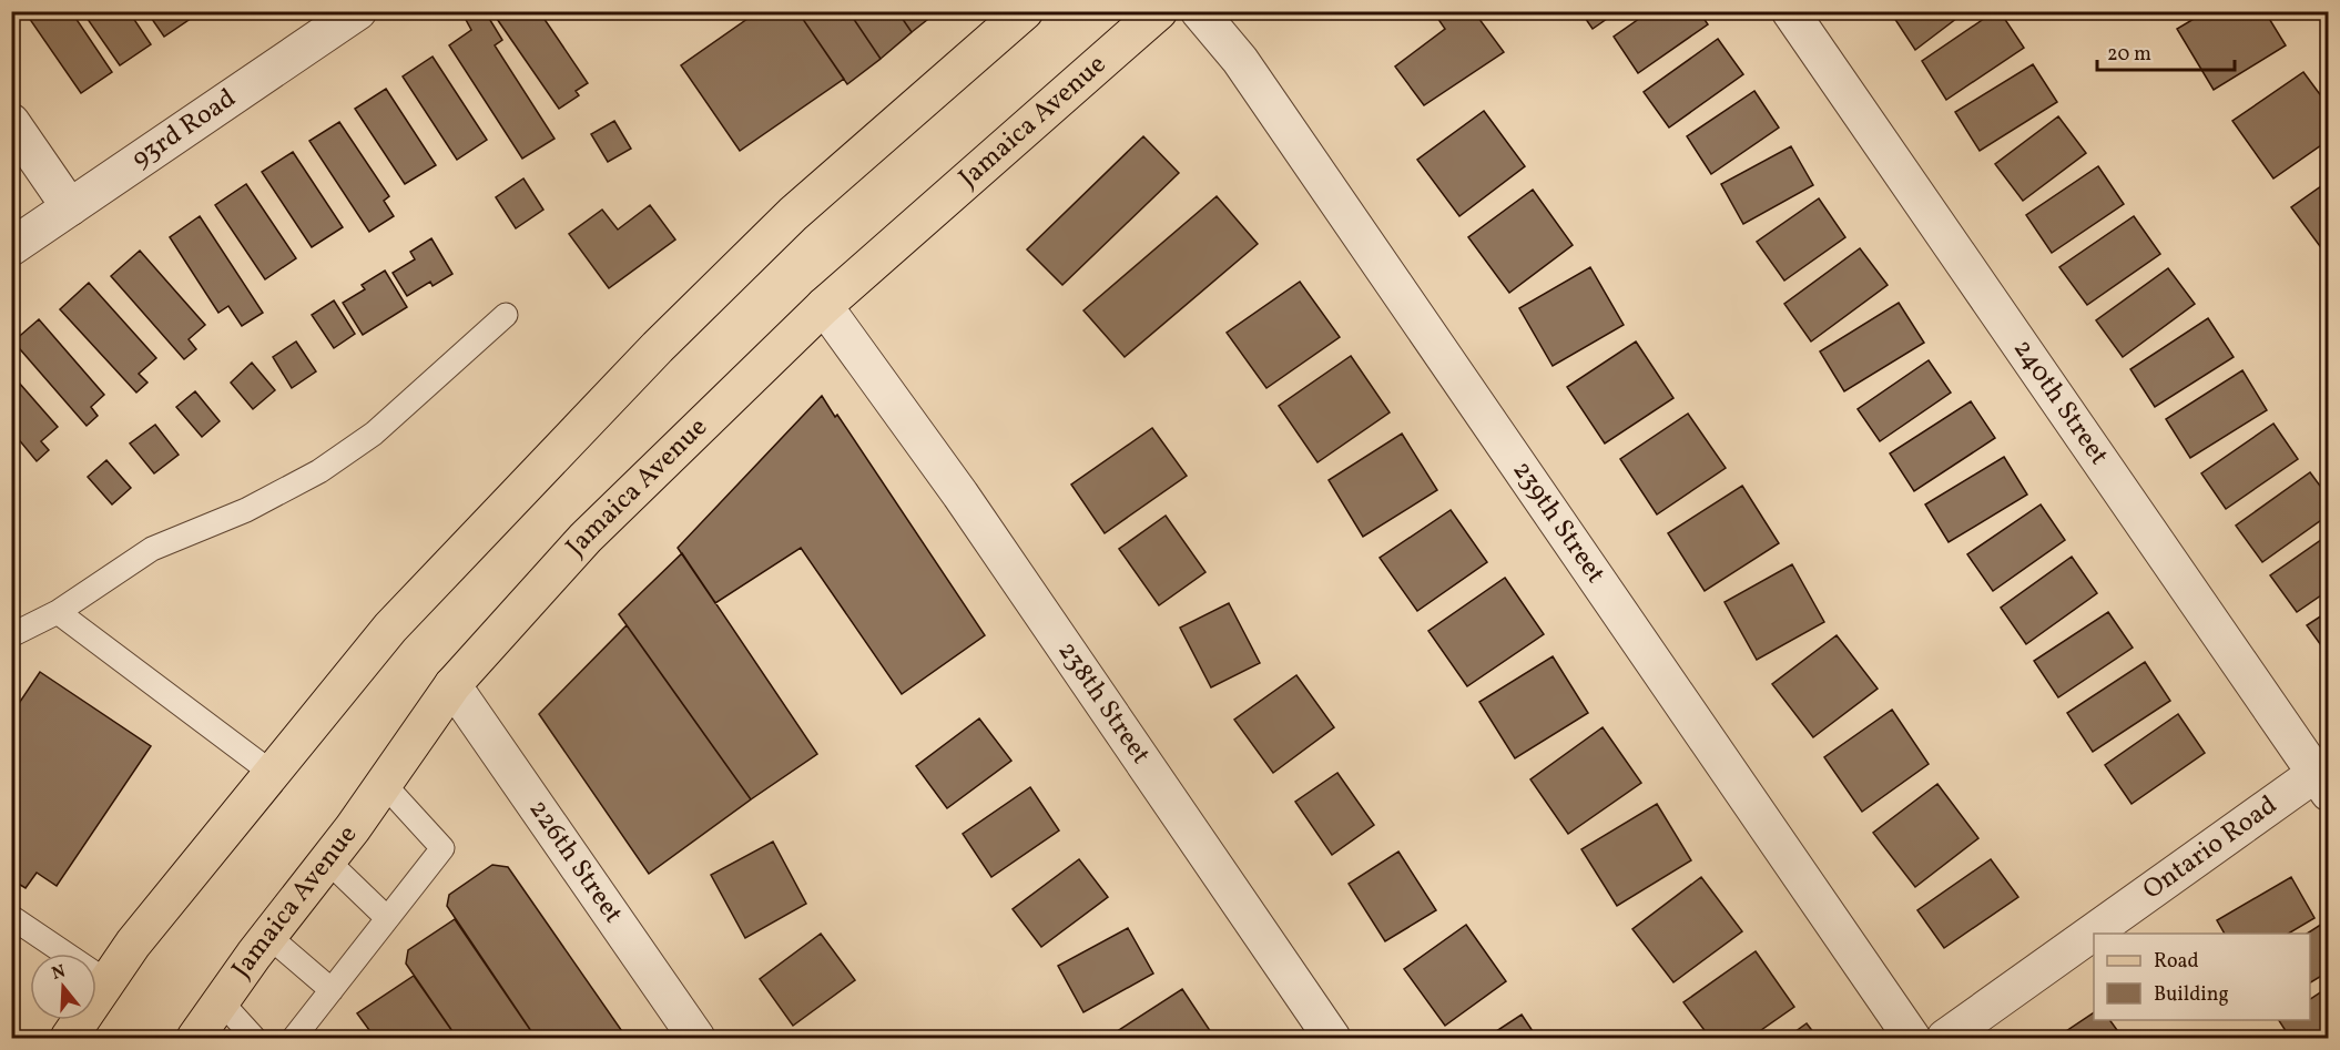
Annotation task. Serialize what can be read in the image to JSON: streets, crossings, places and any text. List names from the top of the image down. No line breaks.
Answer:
{"streets":{"main road":["Jamaica Avenue"],"street":["93rd Road","240th Street","239th Street","238th Street","Ontario Road","226th Street"]},"crossings":[["Jamaica Avenue","238th Street"],["Jamaica Avenue","226th Street"],["240th Street","Ontario Road"]],"legend":["Road","Building"],"scale_bar":"20 m","north":"top"}
